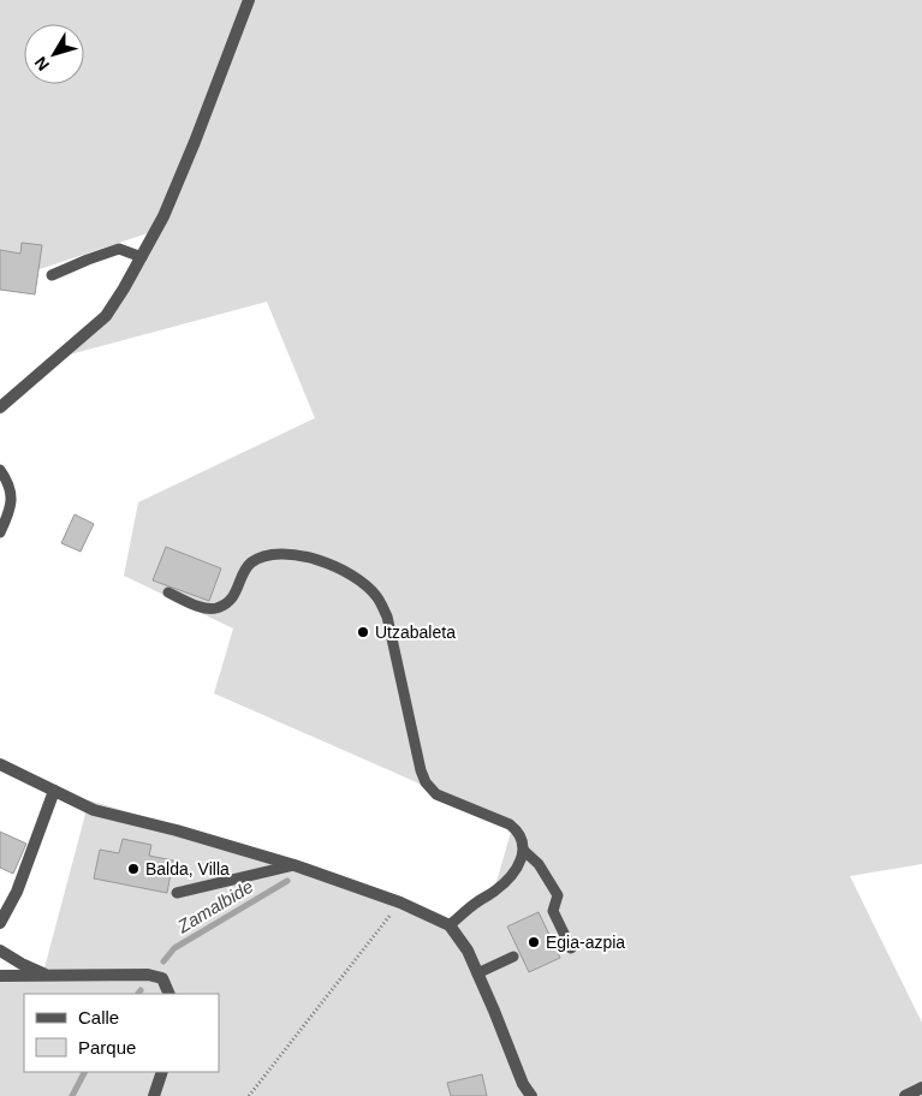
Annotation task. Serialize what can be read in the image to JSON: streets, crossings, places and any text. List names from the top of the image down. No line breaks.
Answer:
{"water":["Zamalbide"],"places":["Utzabaleta","Balda, Villa","Egia-azpia"],"legend":["Calle","Parque"],"north":"bottom left"}
